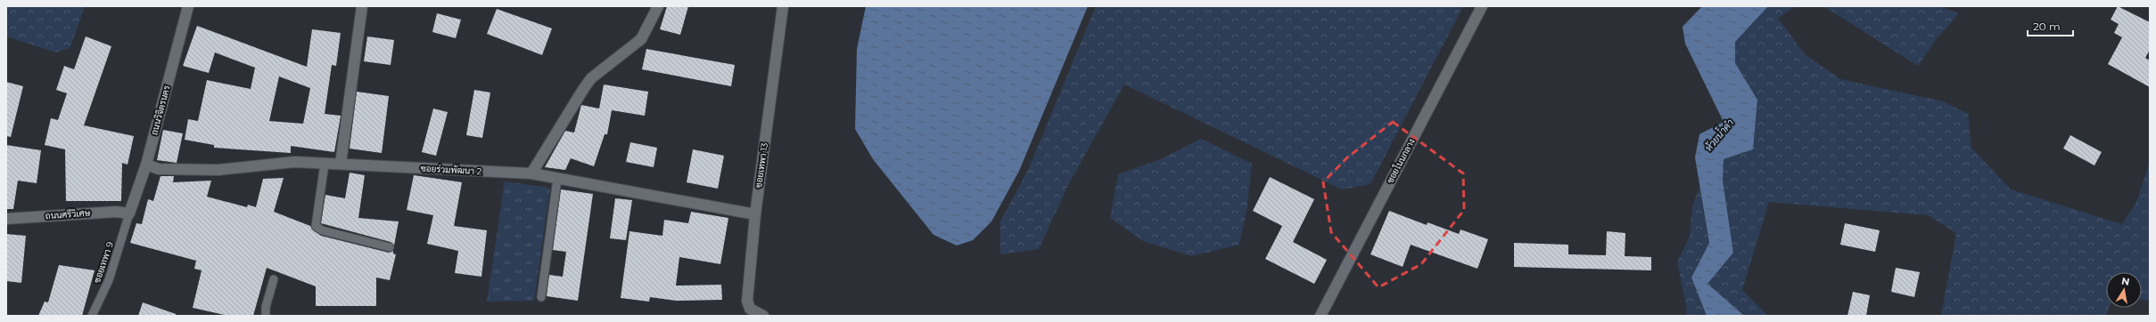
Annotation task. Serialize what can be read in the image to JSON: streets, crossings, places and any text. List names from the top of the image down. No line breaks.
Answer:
{"streets":{"street":["ถนนวิจิตรนคร","ซอยโนนกลาง","ซอยเทพา 13","ซอยร่วมพัฒนา 2","ถนนศรีวิเศษ"],"lane":["ซอยเทพา 9"]},"crossings":[["ถนนวิจิตรนคร","ซอยร่วมพัฒนา 2"],["ถนนวิจิตรนคร","ถนนศรีวิเศษ"],["ถนนวิจิตรนคร","ซอยเทพา 9"],["ซอยเทพา 13","ซอยร่วมพัฒนา 2"],["ถนนศรีวิเศษ","ซอยเทพา 9"]],"water":["ห้วยน้ำคำ"],"scale_bar":"20 m","north":"top"}
